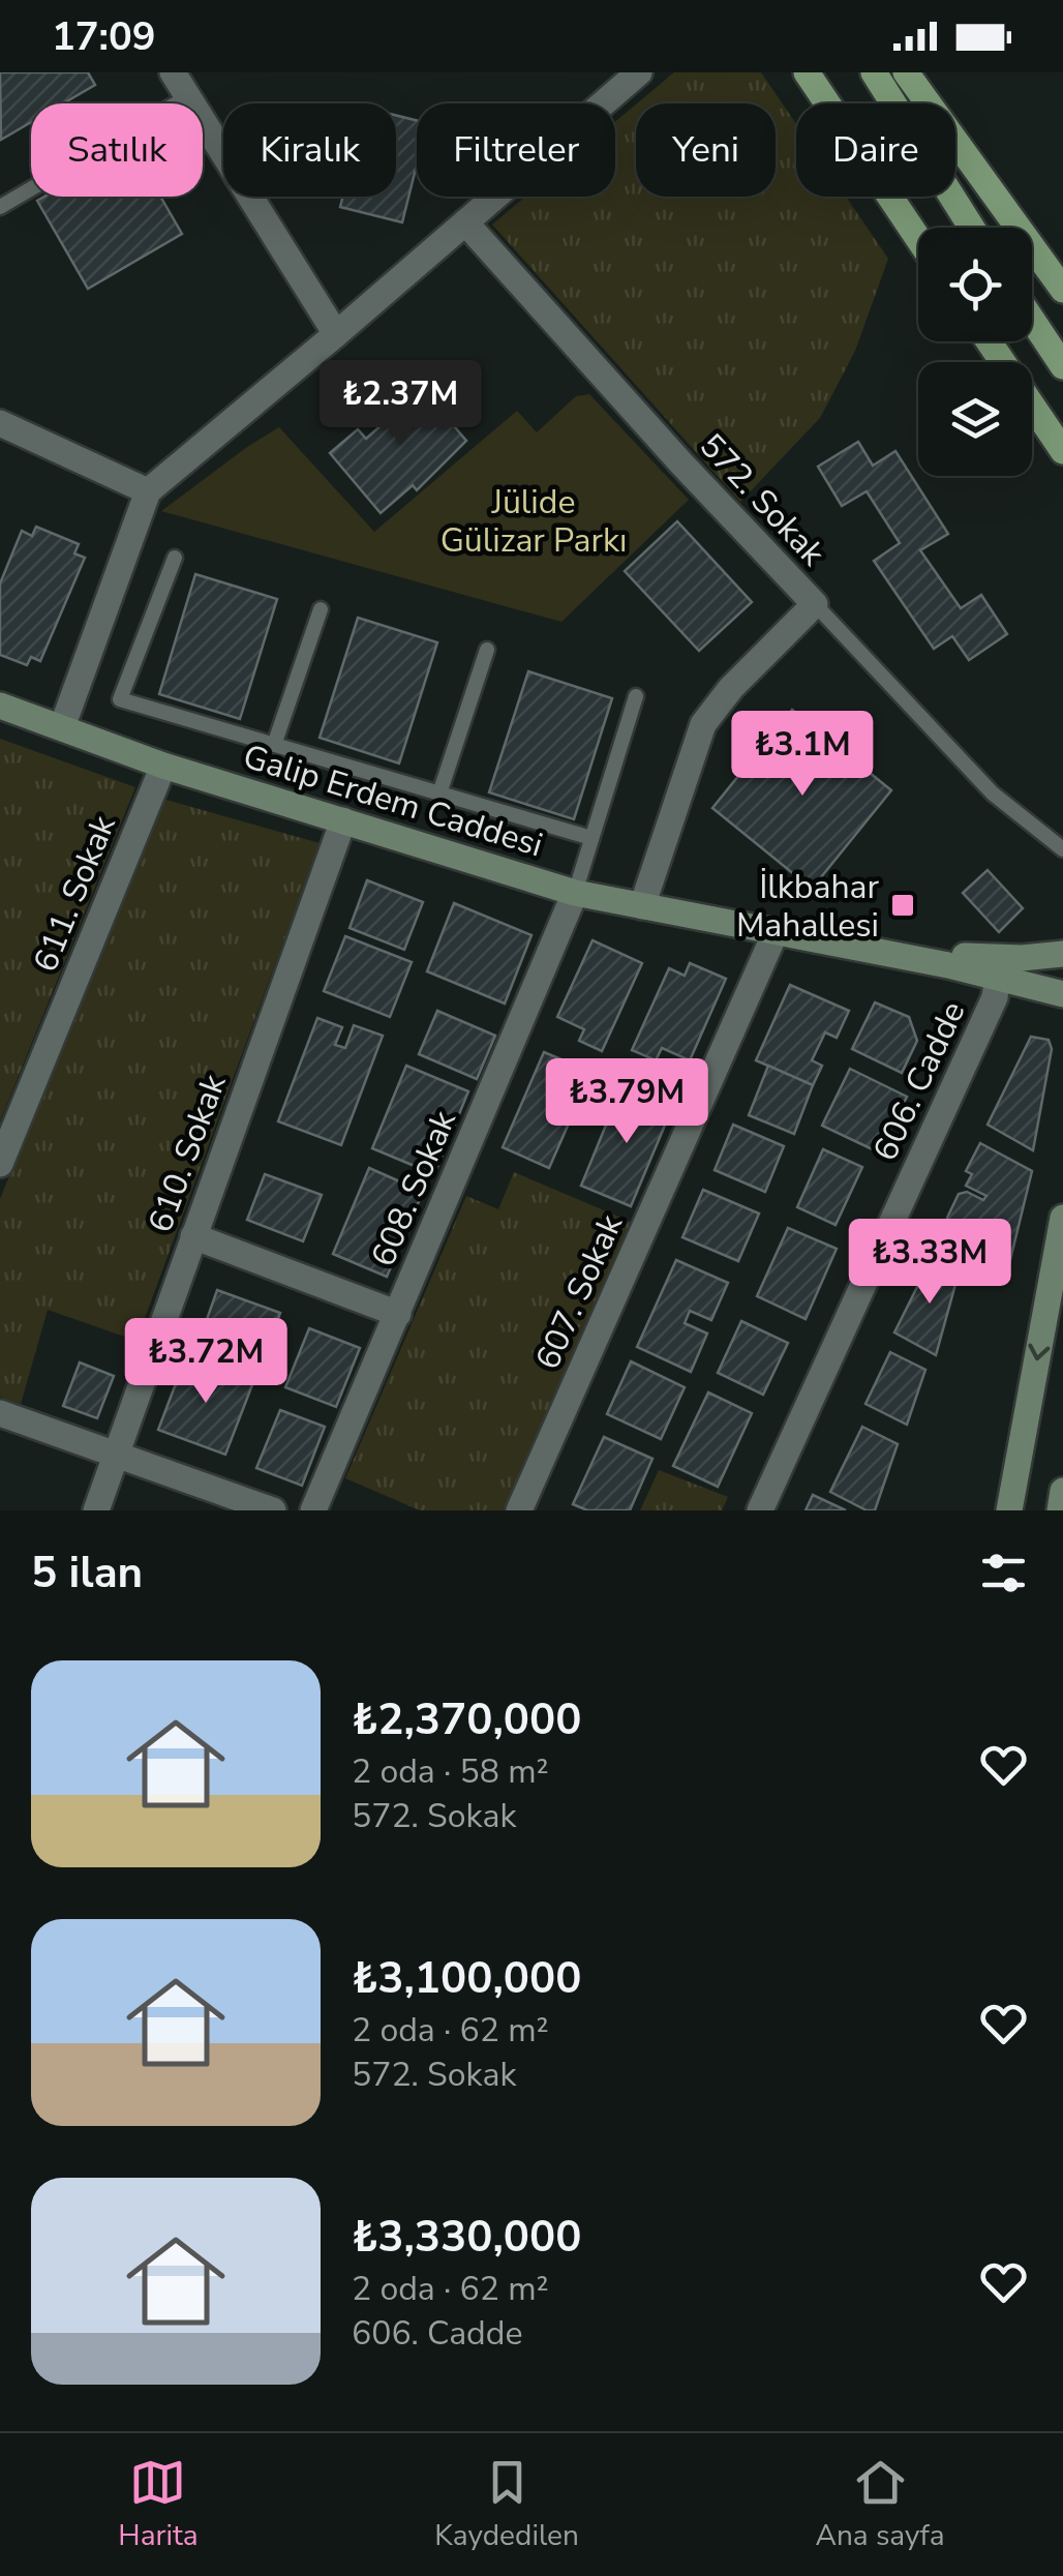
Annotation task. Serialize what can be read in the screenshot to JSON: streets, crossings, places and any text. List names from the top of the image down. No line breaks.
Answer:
{"streets":{"main road":["Galip Erdem Caddesi"],"street":["572. Sokak","611. Sokak","606. Cadde","610. Sokak","608. Sokak","607. Sokak"]},"crossings":[["572. Sokak","Galip Erdem Caddesi"],["Galip Erdem Caddesi","611. Sokak"],["Galip Erdem Caddesi","606. Cadde"],["Galip Erdem Caddesi","610. Sokak"],["Galip Erdem Caddesi","608. Sokak"],["Galip Erdem Caddesi","607. Sokak"]],"parks":["Jülide Gülizar Parkı"],"places":{"transit":["İlkbahar Mahallesi"]},"page":{"status":"17:09","chip":["Satılık","Kiralık","Filtreler","Yeni","Daire"],"price":["₺2.37M","₺3.1M","₺3.79M","₺3.33M","₺3.72M"],"heading":"5 ilan","list":[{"name":"₺2,370,000","note":"2 oda · 58 m² · 572. Sokak"},{"name":"₺3,100,000","note":"2 oda · 62 m² · 572. Sokak"},{"name":"₺3,330,000","note":"2 oda · 62 m² · 606. Cadde"}],"tabs":["Harita","Kaydedilen","Ana sayfa"]}}
